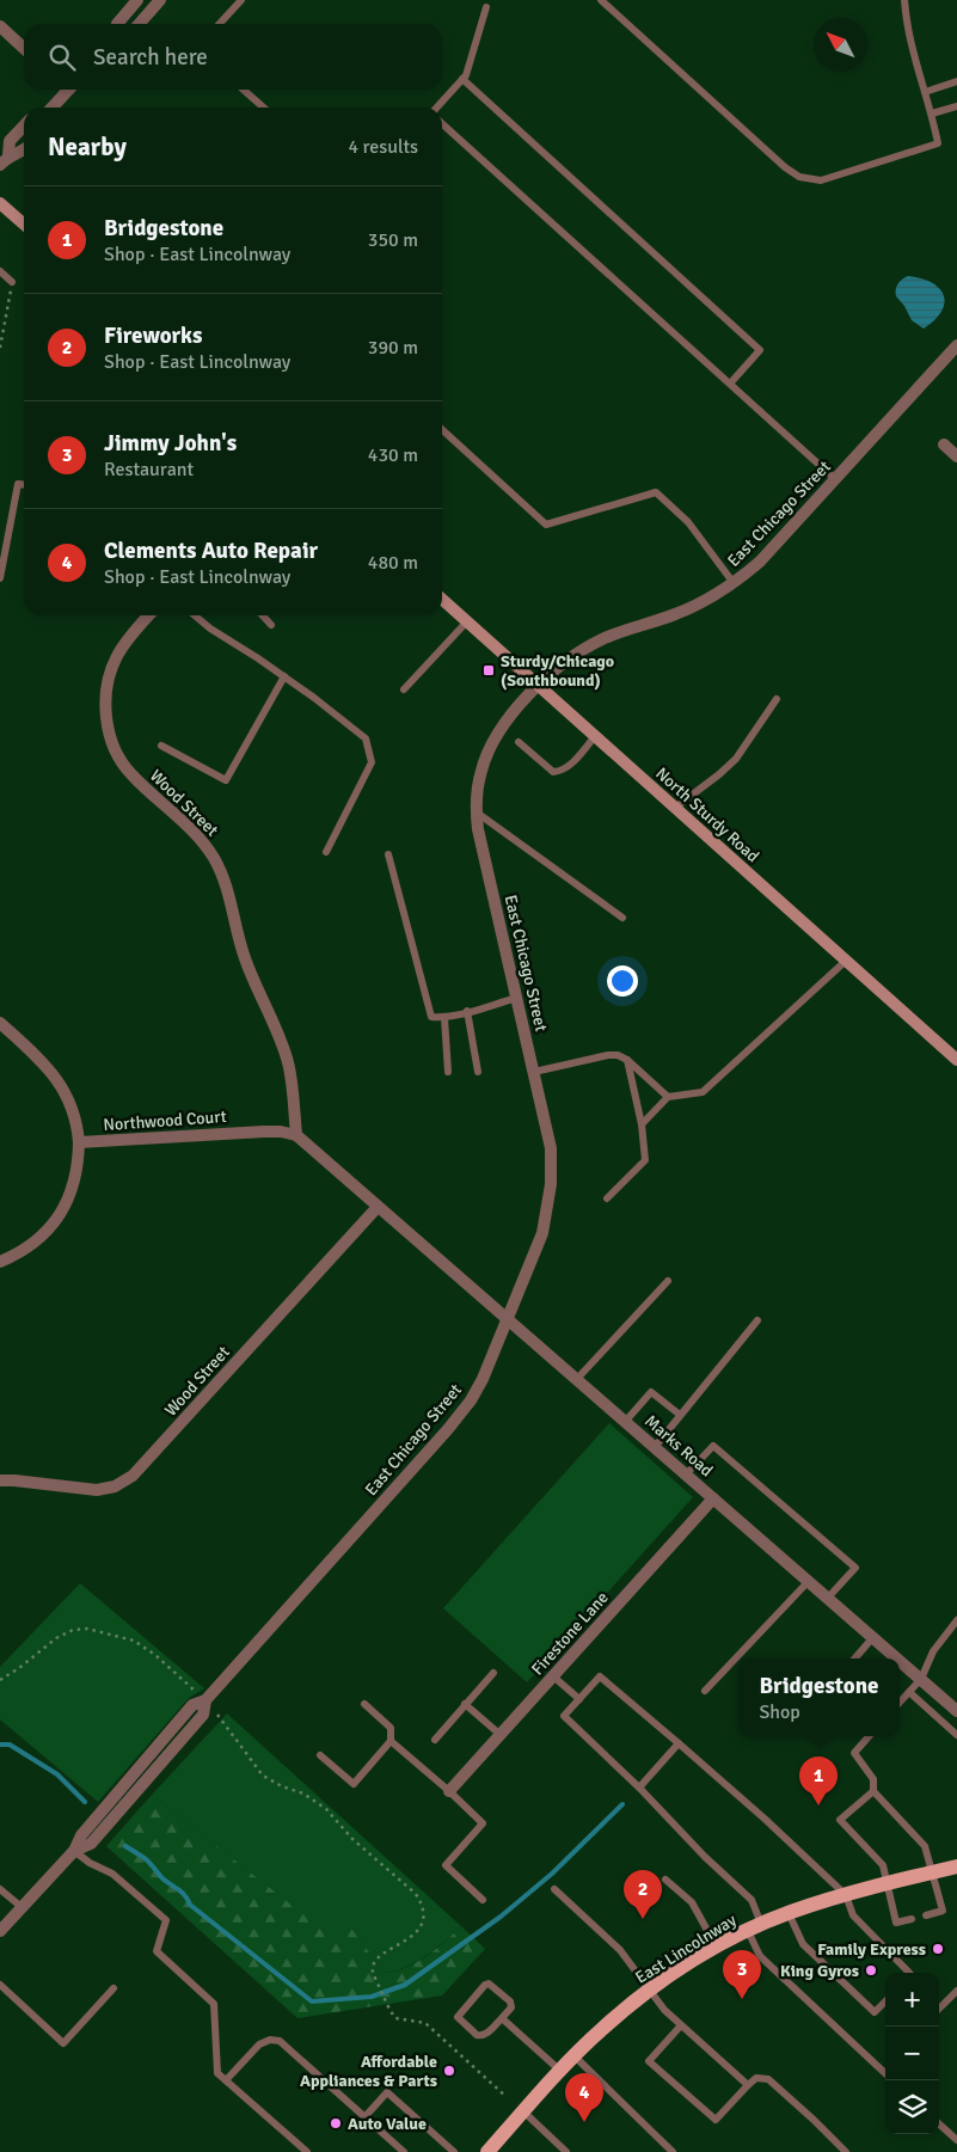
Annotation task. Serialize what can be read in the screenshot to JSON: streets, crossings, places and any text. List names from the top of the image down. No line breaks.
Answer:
{"streets":{"main road":["East Lincolnway"],"street":["East Chicago Street","Wood Street","North Sturdy Road","Northwood Court","Marks Road","Firestone Lane"]},"crossings":[["East Chicago Street","North Sturdy Road"],["East Chicago Street","Marks Road"],["Wood Street","Northwood Court"],["Wood Street","Marks Road"],["Marks Road","Firestone Lane"]],"places":{"transit":["Sturdy/Chicago (Southbound)"],"other":["Family Express","King Gyros","Affordable Appliances & Parts","Auto Value"]},"north":"top left","page":{"search":"Search here","heading":["Nearby","4 results"],"list":[{"mark":"1","name":"Bridgestone","note":"Shop · East Lincolnway","value":"350 m"},{"mark":"2","name":"Fireworks","note":"Shop · East Lincolnway","value":"390 m"},{"mark":"3","name":"Jimmy John's","note":"Restaurant","value":"430 m"},{"mark":"4","name":"Clements Auto Repair","note":"Shop · East Lincolnway","value":"480 m"}],"popup":["Bridgestone","Shop"],"pins":["1","2","3","4"],"map_buttons":["+","−"]}}
